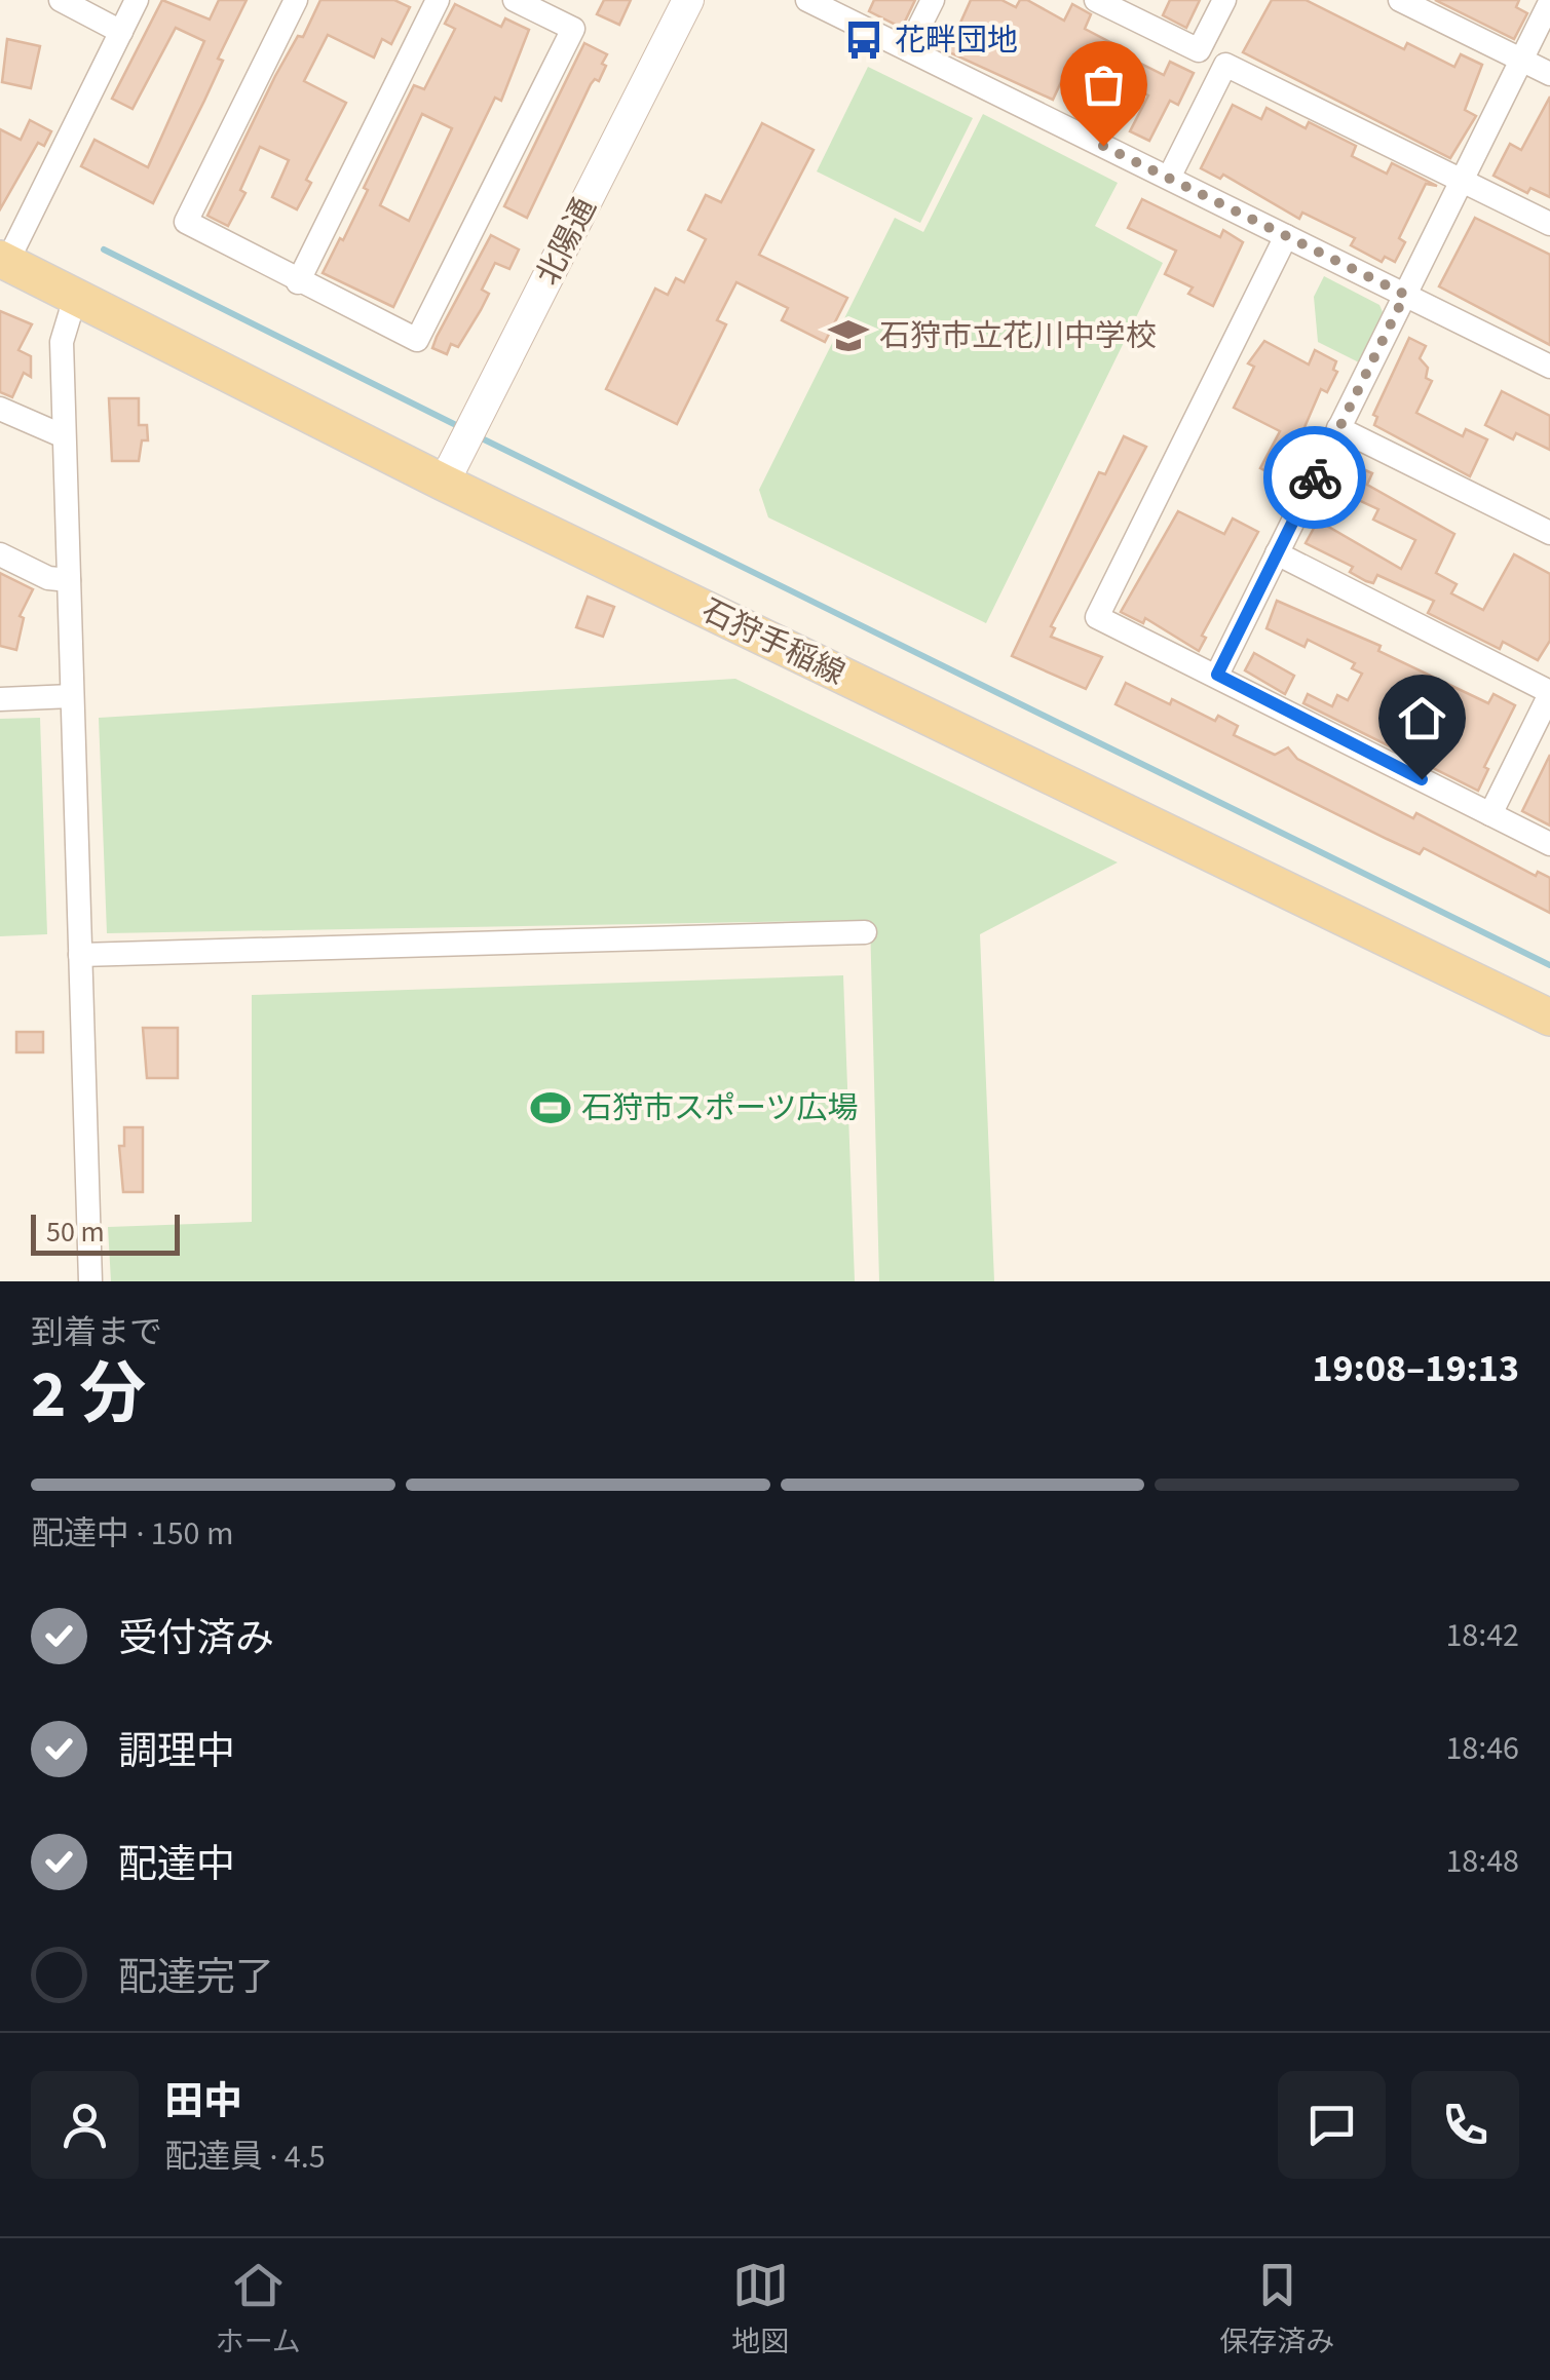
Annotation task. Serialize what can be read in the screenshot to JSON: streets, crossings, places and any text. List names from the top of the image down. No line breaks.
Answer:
{"streets":{"main road":["石狩手稲線"],"street":["北陽通"]},"crossings":[["北陽通","石狩手稲線"]],"places":{"bus stop":["花畔団地"],"school or university":["石狩市立花川中学校"],"sports":["石狩市スポーツ広場"]},"scale_bar":"50 m","page":{"scale":"50 m","heading":["2 分","到着まで","19:08–19:13"],"panel":["田中","配達員 · 4.5"],"bar":"配達中 · 150 m","list":[["受付済み","18:42"],["調理中","18:46"],["配達中","18:48"],"配達完了"],"tabs":["ホーム","地図","保存済み"]}}
